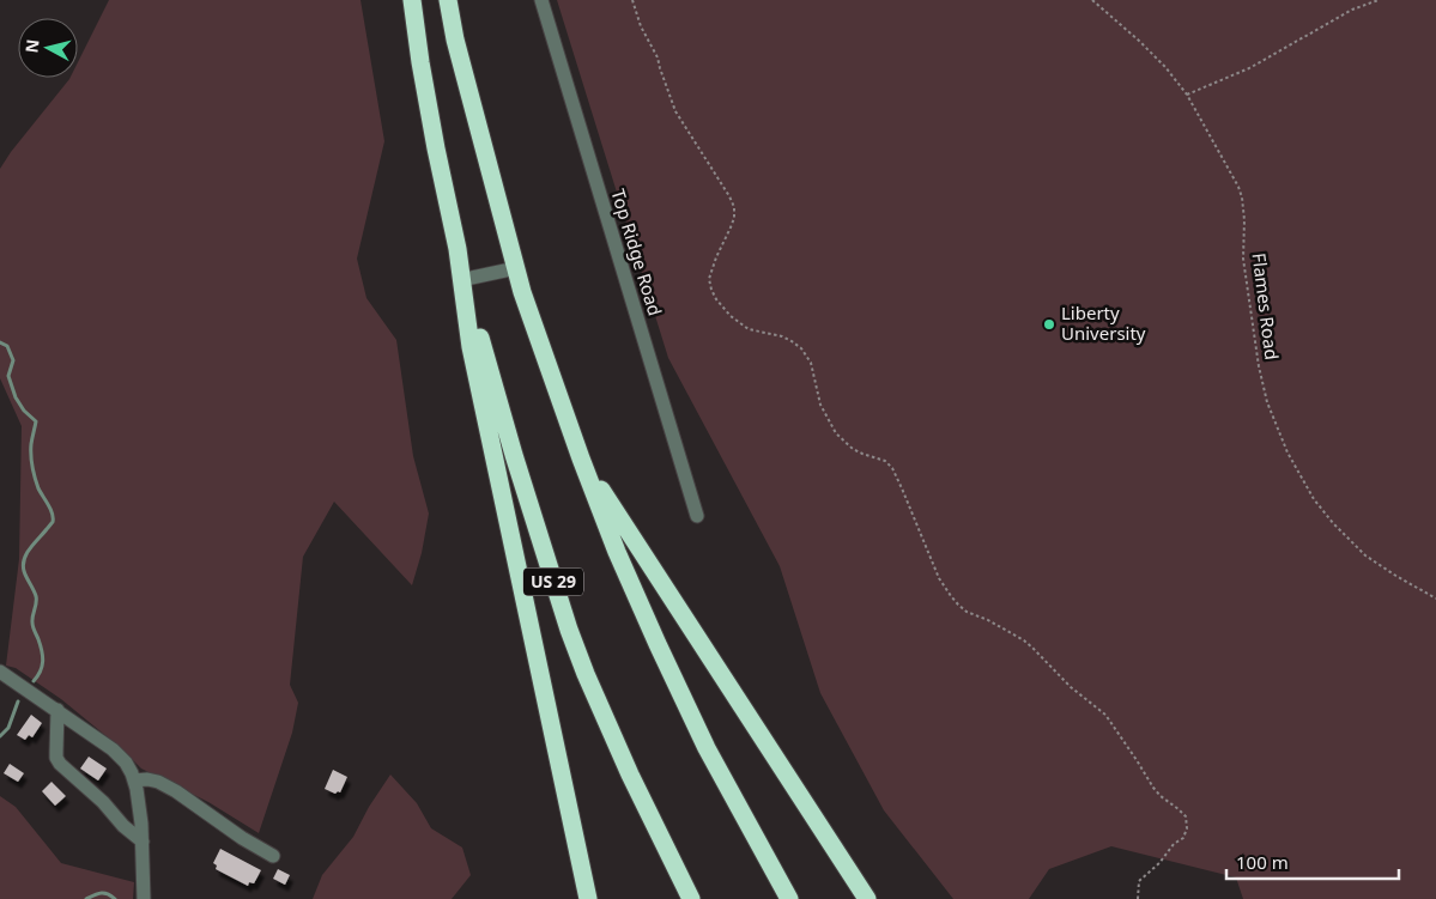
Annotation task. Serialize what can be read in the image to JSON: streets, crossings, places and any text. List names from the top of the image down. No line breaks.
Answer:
{"streets":{"highway":["US 29"],"street":["Top Ridge Road"],"path":["Flames Road"]},"places":["Liberty University"],"scale_bar":"100 m","north":"left"}
